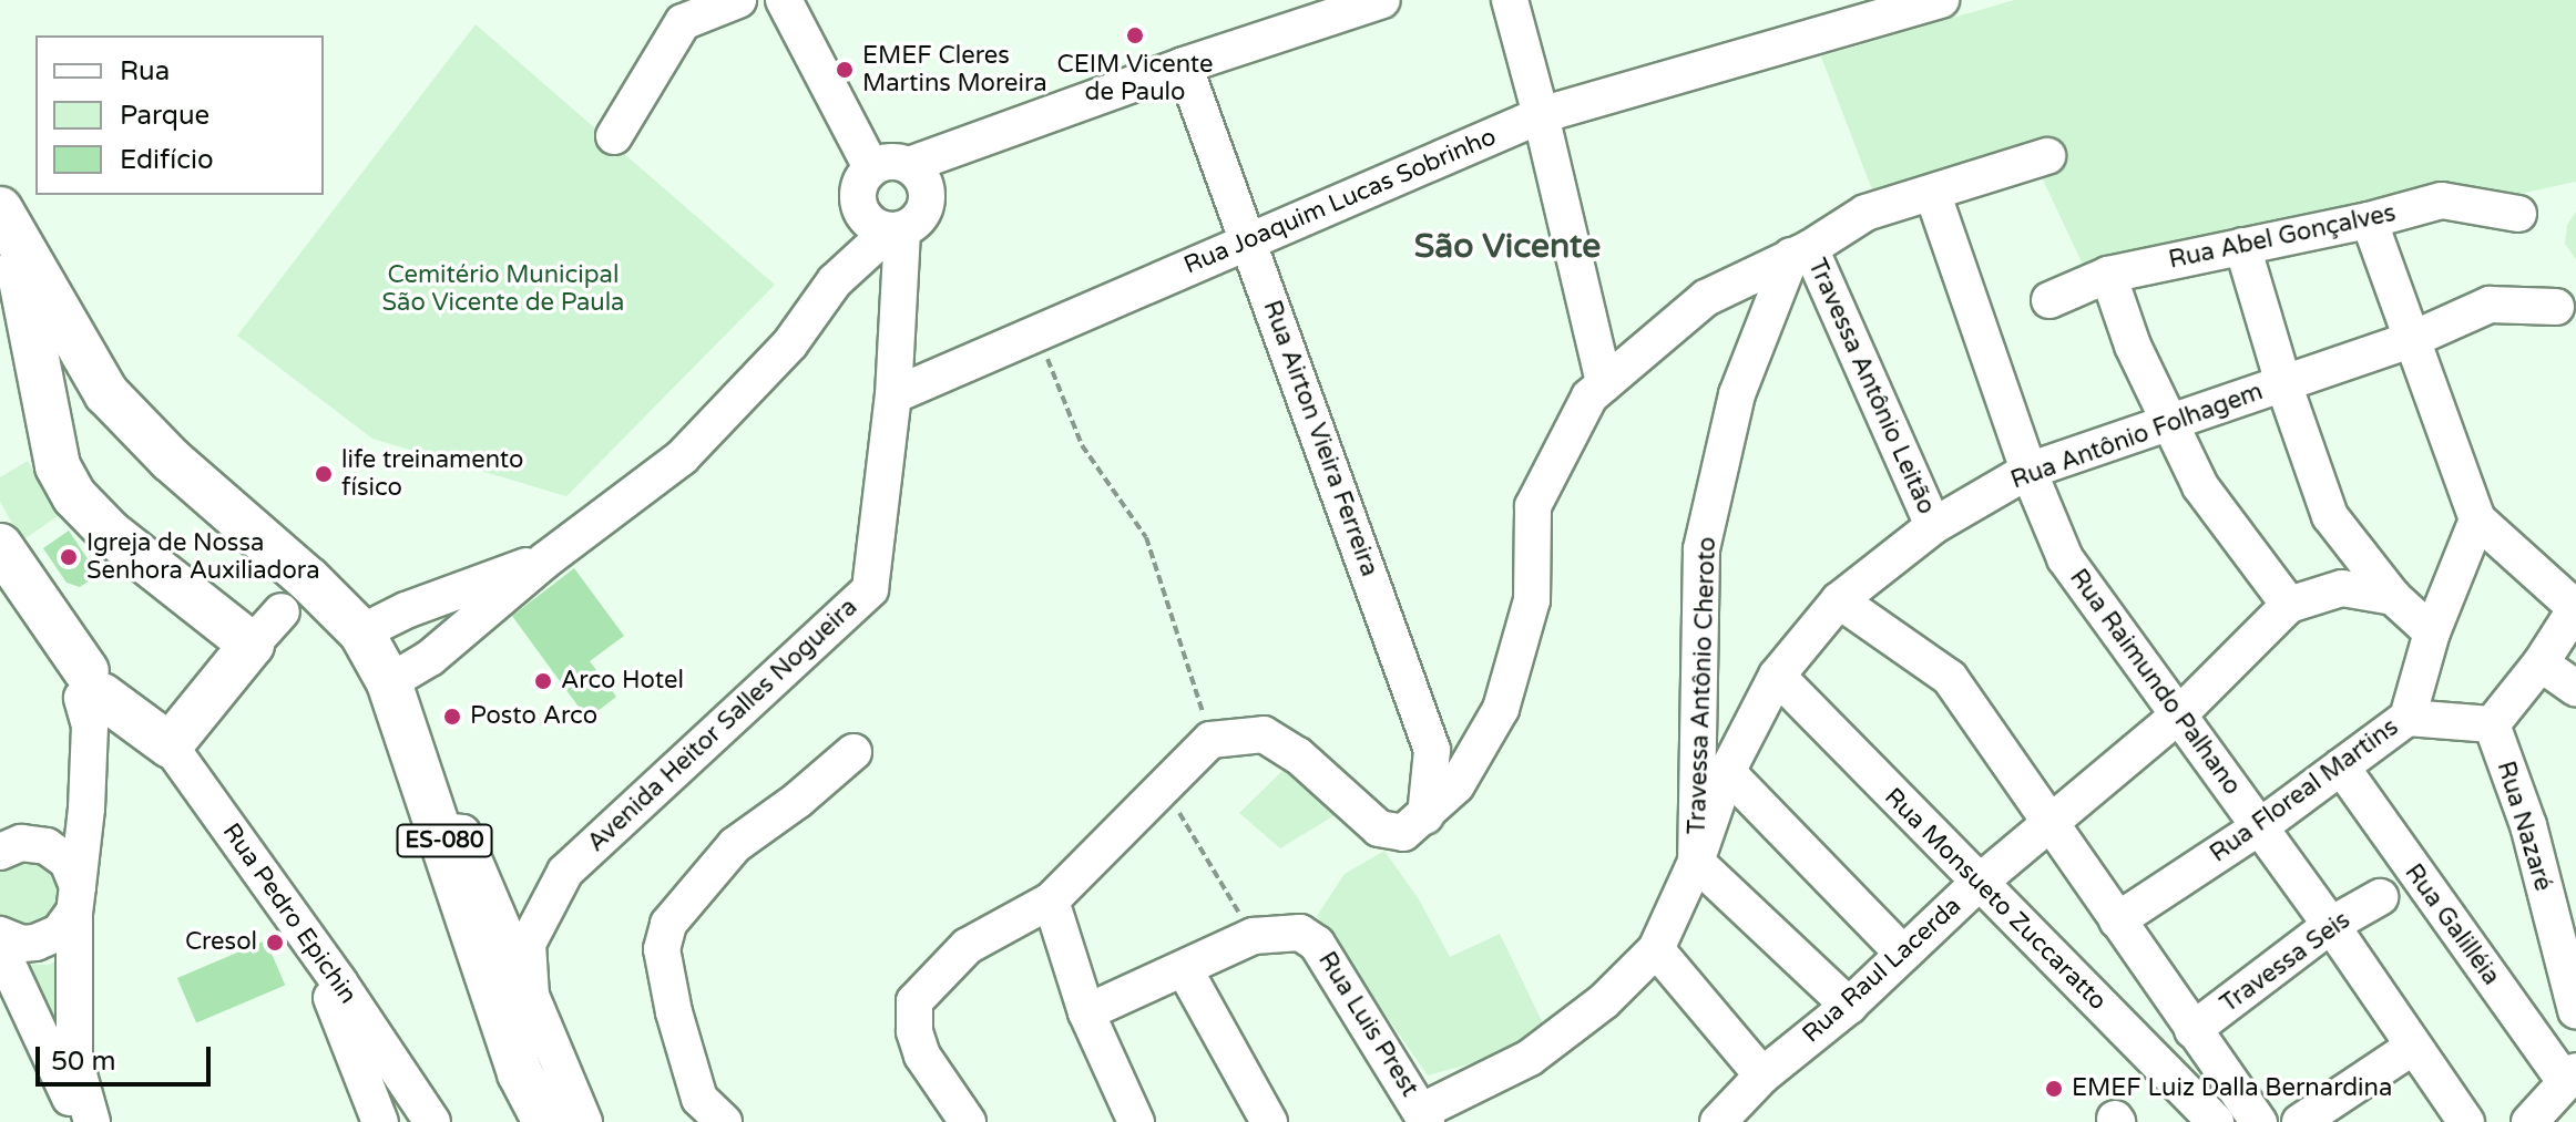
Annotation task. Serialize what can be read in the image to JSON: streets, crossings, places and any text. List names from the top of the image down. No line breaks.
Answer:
{"streets":{"main road":["ES-080","Rua Pedro Epichin"],"street":["Rua Joaquim Lucas Sobrinho","Rua Abel Gonçalves","Travessa Antônio Leitão","Rua Antônio Folhagem","Rua Airton Vieira Ferreira","Rua Raimundo Palhano","Travessa Antônio Cheroto","Avenida Heitor Salles Nogueira","Rua Floreal Martins","Rua Nazaré","Rua Monsueto Zuccaratto","Rua Galilléia","Travessa Seis","Rua Raul Lacerda","Rua Luis Prest"]},"crossings":[["Rua Joaquim Lucas Sobrinho","Rua Airton Vieira Ferreira"],["Rua Joaquim Lucas Sobrinho","Avenida Heitor Salles Nogueira"],["Travessa Antônio Leitão","Rua Antônio Folhagem"],["Travessa Antônio Leitão","Travessa Antônio Cheroto"],["Rua Antônio Folhagem","Rua Raimundo Palhano"],["Rua Antônio Folhagem","Travessa Antônio Cheroto"],["Rua Antônio Folhagem","Rua Monsueto Zuccaratto"],["Rua Antônio Folhagem","Rua Luis Prest"],["Rua Raimundo Palhano","Rua Floreal Martins"],["Rua Raimundo Palhano","Travessa Seis"],["Rua Raimundo Palhano","Rua Raul Lacerda"],["Rua Floreal Martins","Rua Galilléia"],["Rua Monsueto Zuccaratto","Rua Raul Lacerda"]],"districts":["São Vicente"],"parks":["Cemitério Municipal São Vicente de Paula"],"places":["CEIM Vicente de Paulo","EMEF Cleres Martins Moreira","life treinamento físico","Igreja de Nossa Senhora Auxiliadora","Arco Hotel","Posto Arco","Cresol","EMEF Luiz Dalla Bernardina"],"legend":["Rua","Parque","Edifício"],"scale_bar":"50 m"}
